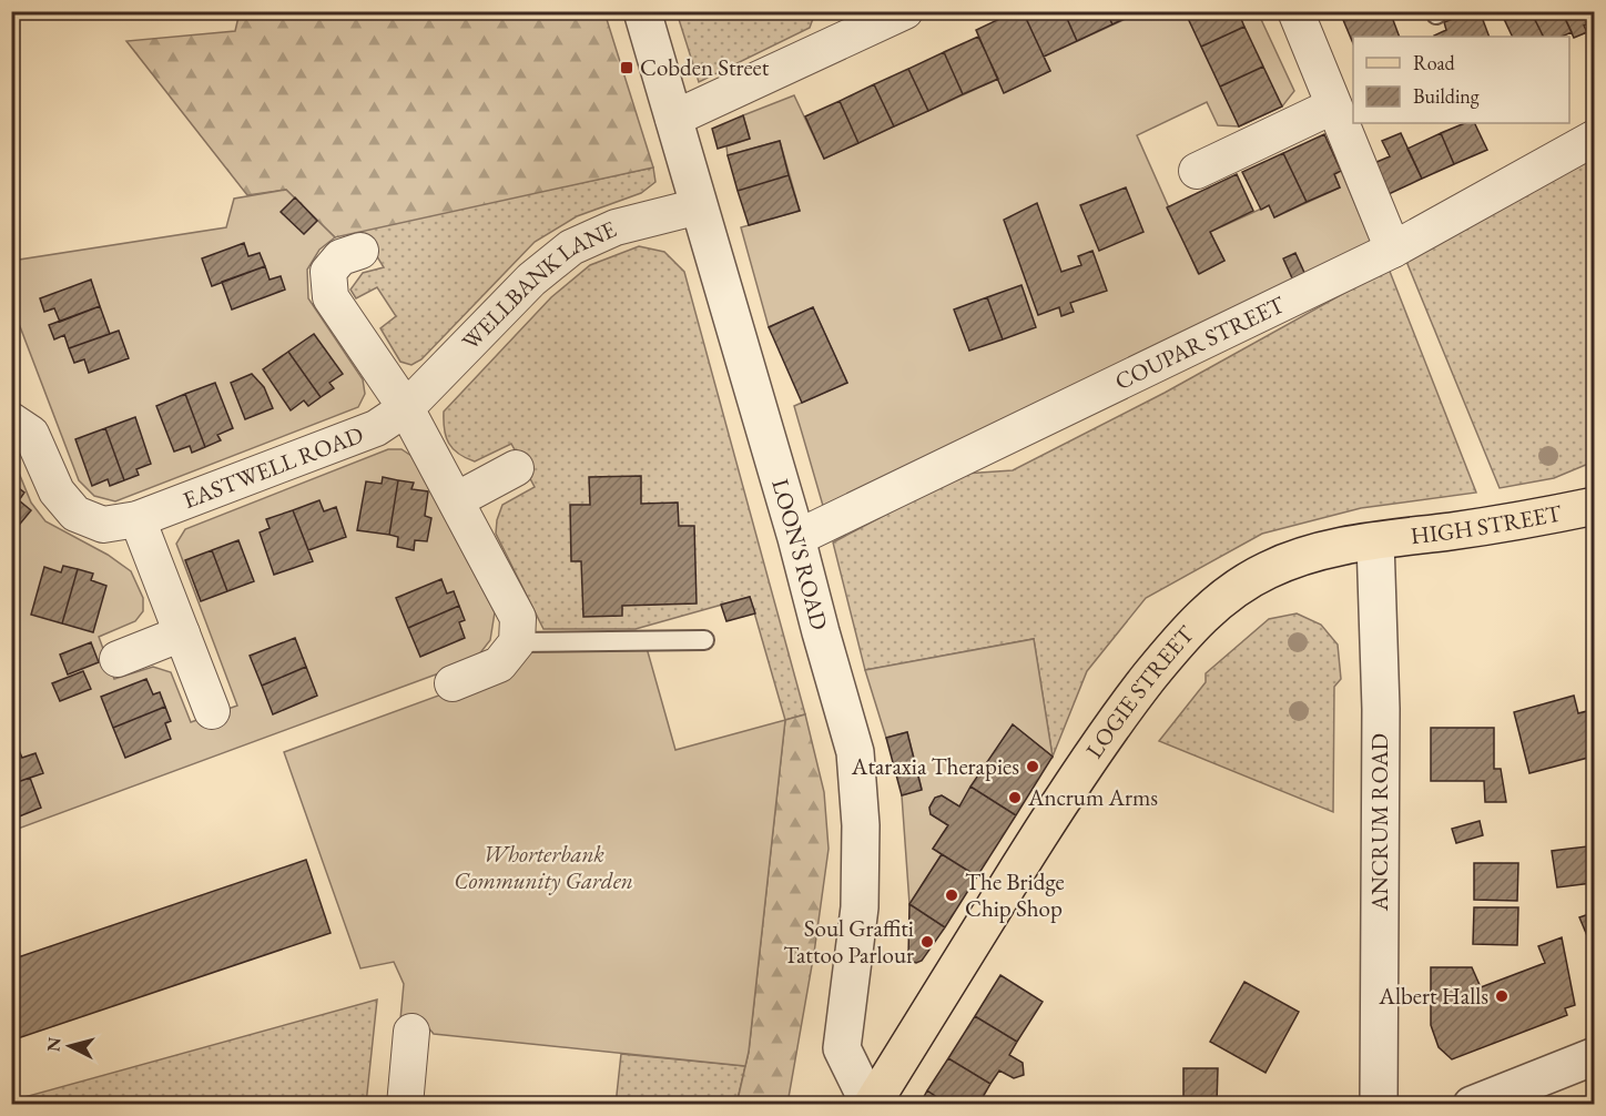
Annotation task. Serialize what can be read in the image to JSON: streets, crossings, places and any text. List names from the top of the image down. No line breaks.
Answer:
{"streets":{"main road":["HIGH STREET","LOGIE STREET"],"street":["WELLBANK LANE","COUPAR STREET","EASTWELL ROAD","LOON'S ROAD","ANCRUM ROAD"]},"crossings":[["WELLBANK LANE","EASTWELL ROAD"],["WELLBANK LANE","LOON'S ROAD"],["COUPAR STREET","LOON'S ROAD"],["HIGH STREET","LOGIE STREET"],["HIGH STREET","ANCRUM ROAD"],["LOON'S ROAD","LOGIE STREET"],["LOGIE STREET","ANCRUM ROAD"]],"parks":["Whorterbank Community Garden"],"places":{"transit":["Cobden Street"],"other":["Ataraxia Therapies","Ancrum Arms","The Bridge Chip Shop","Soul Graffiti Tattoo Parlour","Albert Halls"]},"legend":["Road","Building"],"north":"left"}
